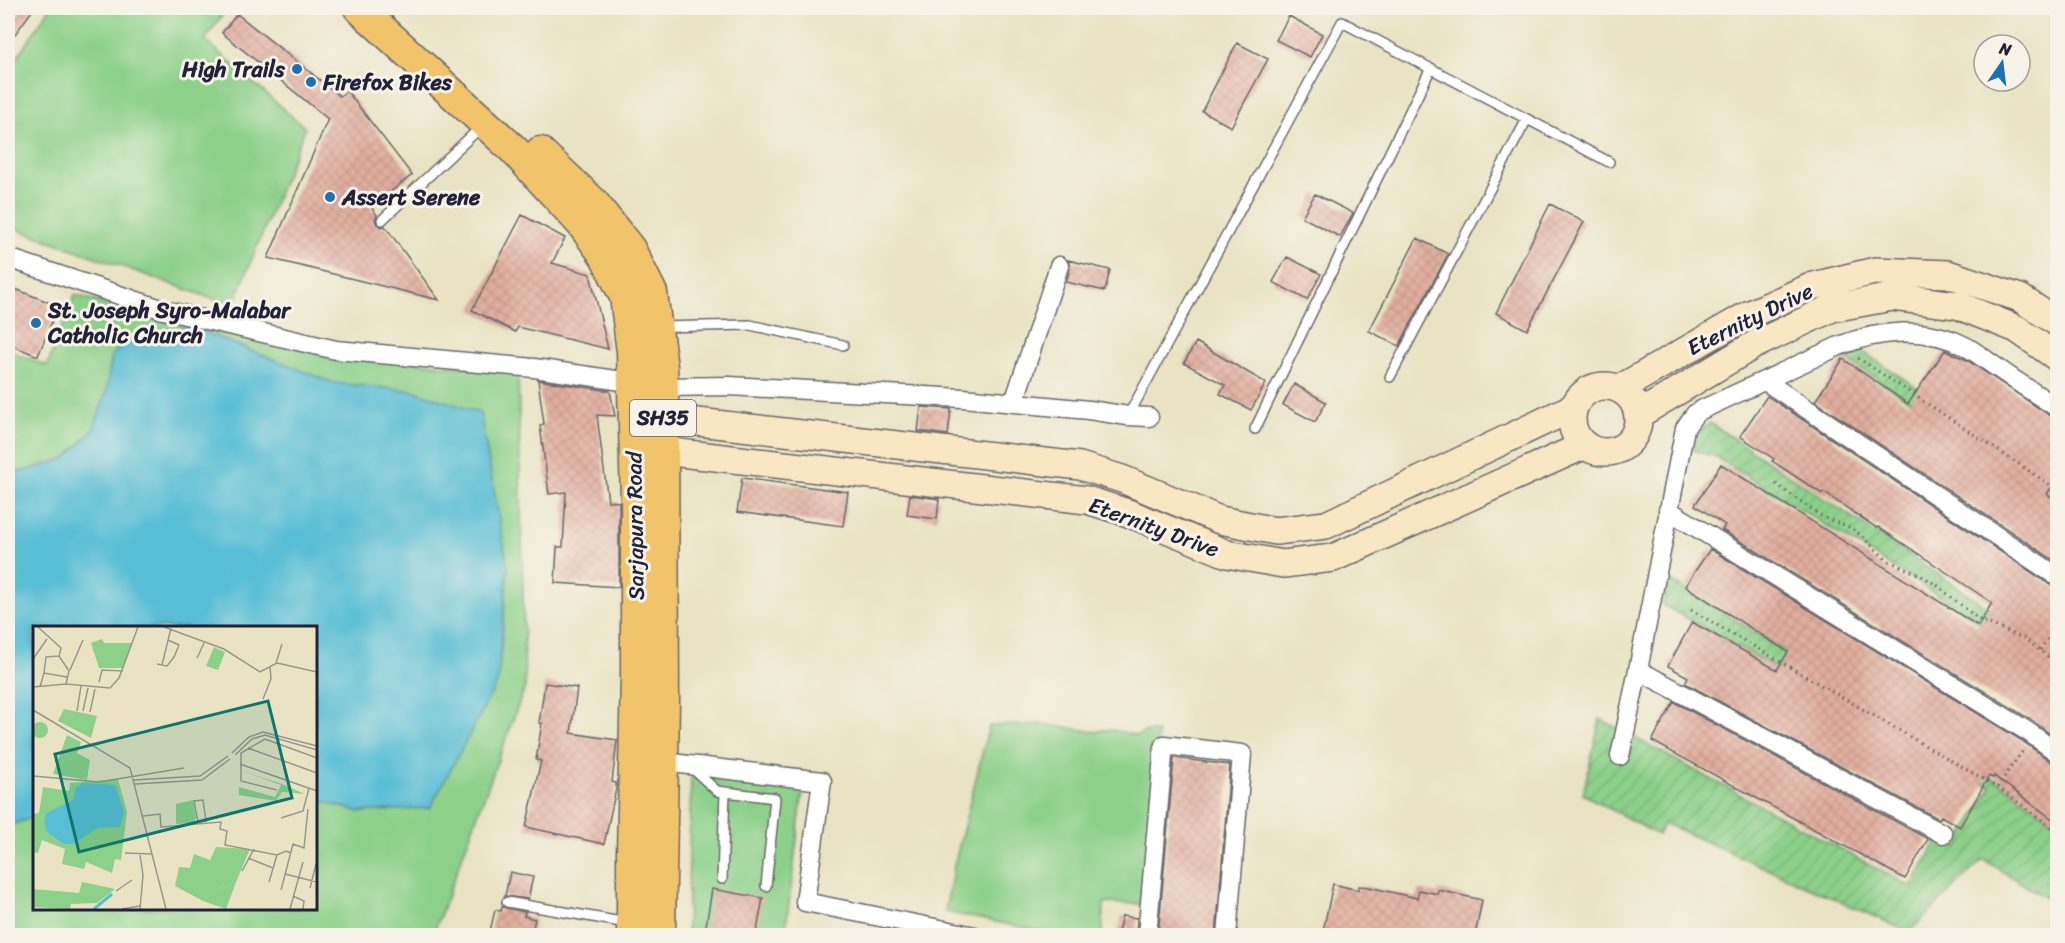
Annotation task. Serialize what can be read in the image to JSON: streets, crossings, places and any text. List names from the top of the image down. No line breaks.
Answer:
{"streets":{"main road":["SH35","Sarjapura Road"],"street":["Eternity Drive"]},"crossings":[["Eternity Drive","Sarjapura Road"]],"places":["High Trails","Firefox Bikes","Assert Serene","St. Joseph Syro-Malabar Catholic Church"],"north":"top"}
